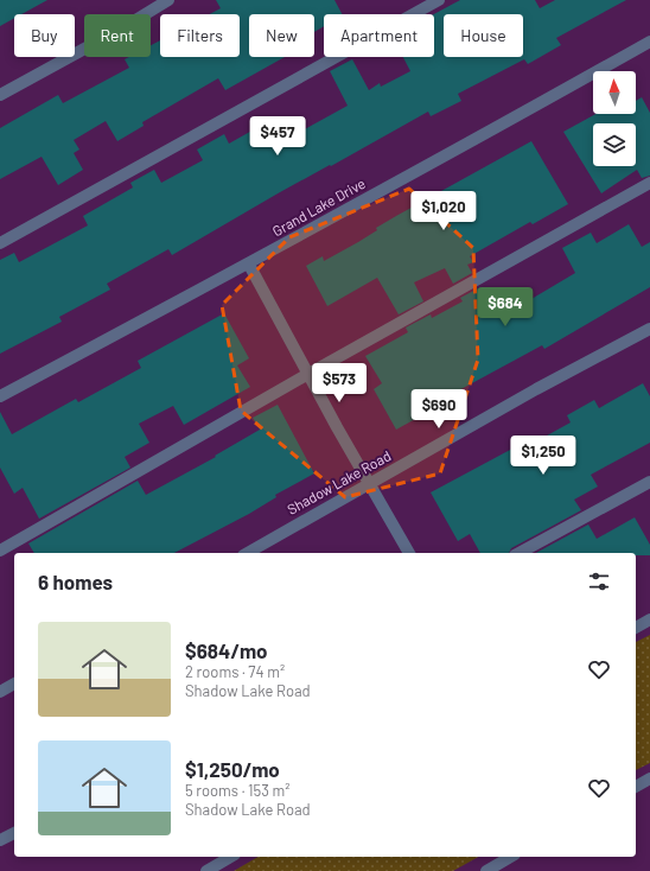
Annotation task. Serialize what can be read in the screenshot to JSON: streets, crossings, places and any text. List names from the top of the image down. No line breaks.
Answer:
{"streets":{"street":["Grand Lake Drive","Shadow Lake Road"]},"north":"top","page":{"chip":["Buy","Rent","Filters","New","Apartment","House"],"price":["$457","$1,020","$684","$573","$690","$1,250"],"heading":"6 homes","list":[{"name":"$684/mo","note":"2 rooms · 74 m² · Shadow Lake Road"},{"name":"$1,250/mo","note":"5 rooms · 153 m² · Shadow Lake Road"}]}}
